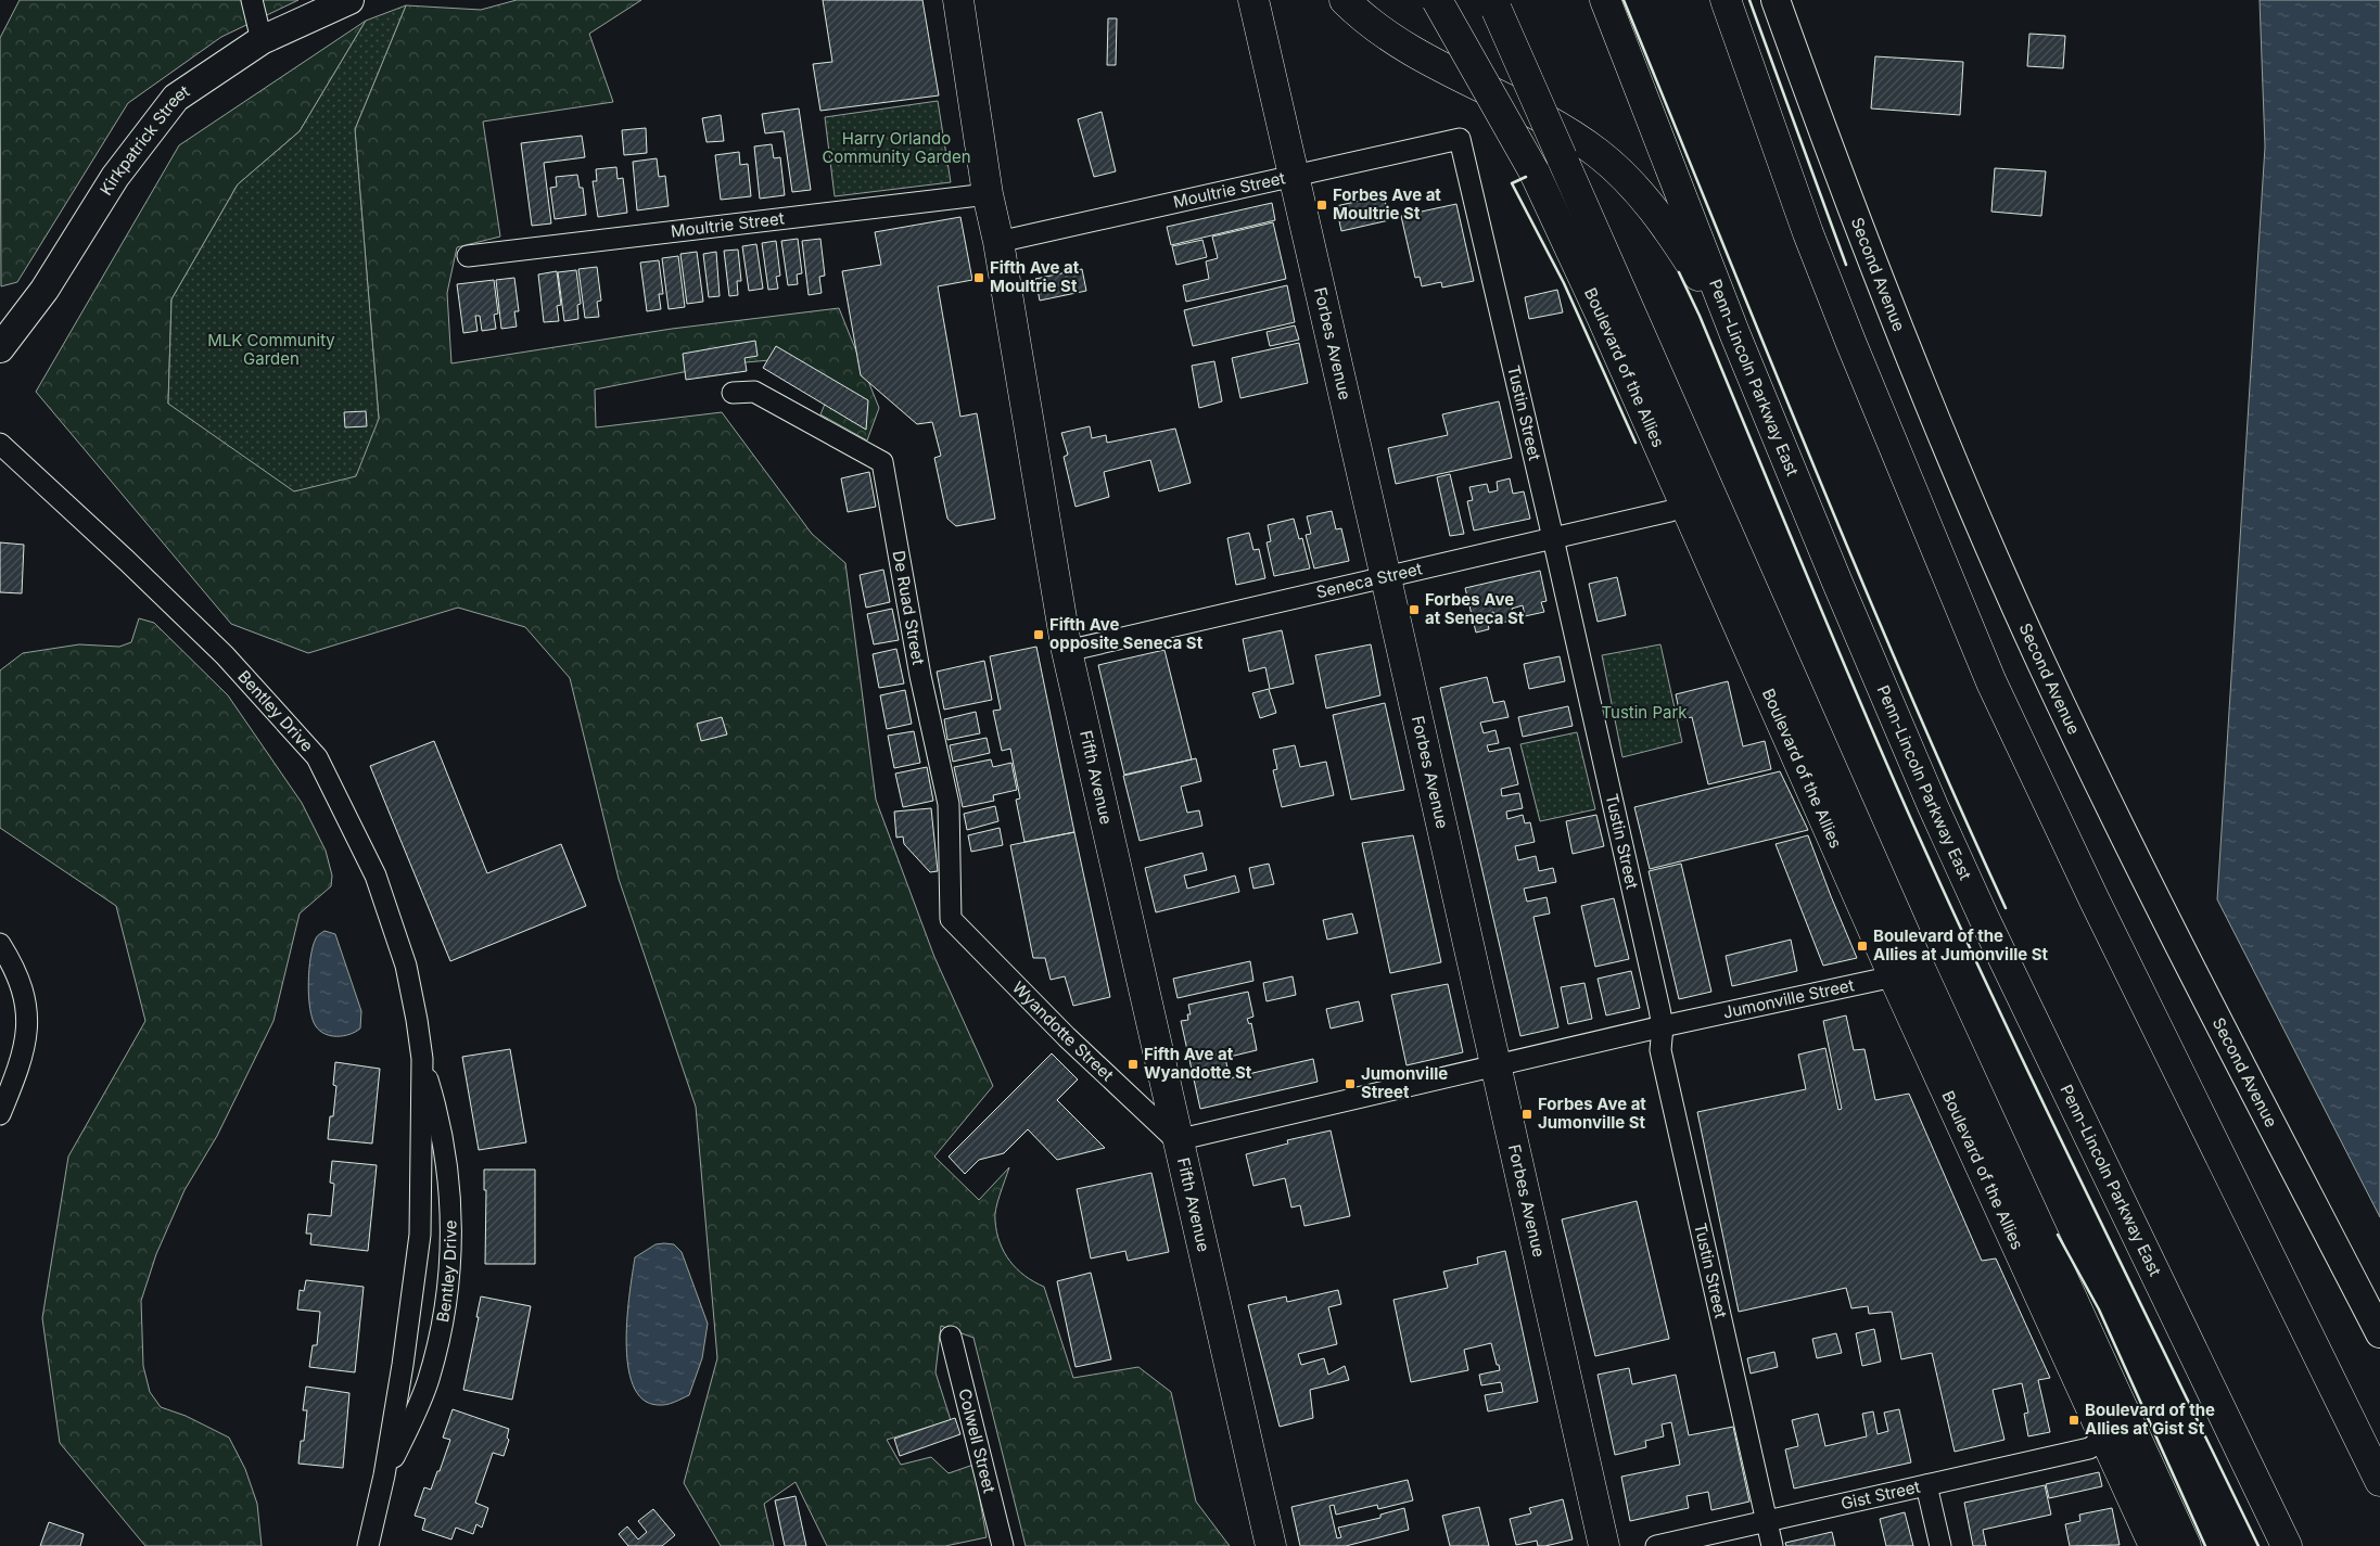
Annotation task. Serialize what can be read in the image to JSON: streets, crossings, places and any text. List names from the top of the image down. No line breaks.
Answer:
{"streets":{"main road":["Kirkpatrick Street","Second Avenue","Forbes Avenue","Boulevard of the Allies","Penn-Lincoln Parkway East","Fifth Avenue"],"street":["Moultrie Street","Tustin Street","Seneca Street","De Ruad Street","Bentley Drive","Jumonville Street","Wyandotte Street","Colwell Street","Gist Street"]},"crossings":[["Moultrie Street","Forbes Avenue"],["Moultrie Street","Tustin Street"],["Moultrie Street","Fifth Avenue"],["Forbes Avenue","Seneca Street"],["Forbes Avenue","Jumonville Street"],["Boulevard of the Allies","Jumonville Street"],["Boulevard of the Allies","Gist Street"],["Tustin Street","Seneca Street"],["Tustin Street","Jumonville Street"],["Tustin Street","Gist Street"],["Seneca Street","Fifth Avenue"],["De Ruad Street","Wyandotte Street"],["Fifth Avenue","Jumonville Street"],["Fifth Avenue","Wyandotte Street"],["Jumonville Street","Wyandotte Street"]],"parks":["Harry Orlando Community Garden","MLK Community Garden","Tustin Park"],"places":{"transit":["Forbes Ave at Moultrie St","Fifth Ave at Moultrie St","Forbes Ave at Seneca St","Fifth Ave opposite Seneca St","Boulevard of the Allies at Jumonville St","Fifth Ave at Wyandotte St","Jumonville Street","Forbes Ave at Jumonville St","Boulevard of the Allies at Gist St"]}}
